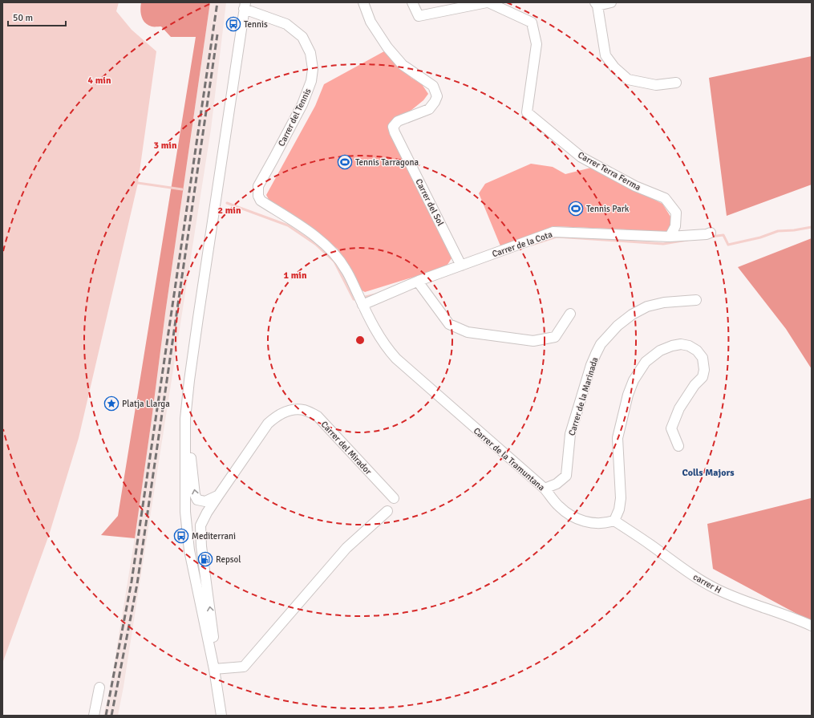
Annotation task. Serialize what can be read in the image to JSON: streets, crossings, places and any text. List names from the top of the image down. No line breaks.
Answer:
{"streets":{"street":["Carrer del Tennis","Carrer Terra Ferma","Carrer del Sol","Carrer de la Cota","Carrer de la Marinada","Carrer del Mirador","Carrer de la Tramuntana","carrer H"]},"crossings":[["Carrer del Tennis","Carrer de la Tramuntana"],["Carrer Terra Ferma","Carrer de la Cota"],["Carrer del Sol","Carrer de la Cota"],["Carrer de la Cota","Carrer de la Tramuntana"],["Carrer de la Marinada","Carrer de la Tramuntana"],["Carrer de la Tramuntana","carrer H"]],"districts":["Colls Majors"],"places":{"bus stop":["Tennis","Mediterrani"],"sports":["Tennis Tarragona","Tennis Park"],"place":["Platja Llarga"],"fuel station":["Repsol"]},"scale_bar":"50 m","rings":["4 min","3 min","2 min","1 min"]}
